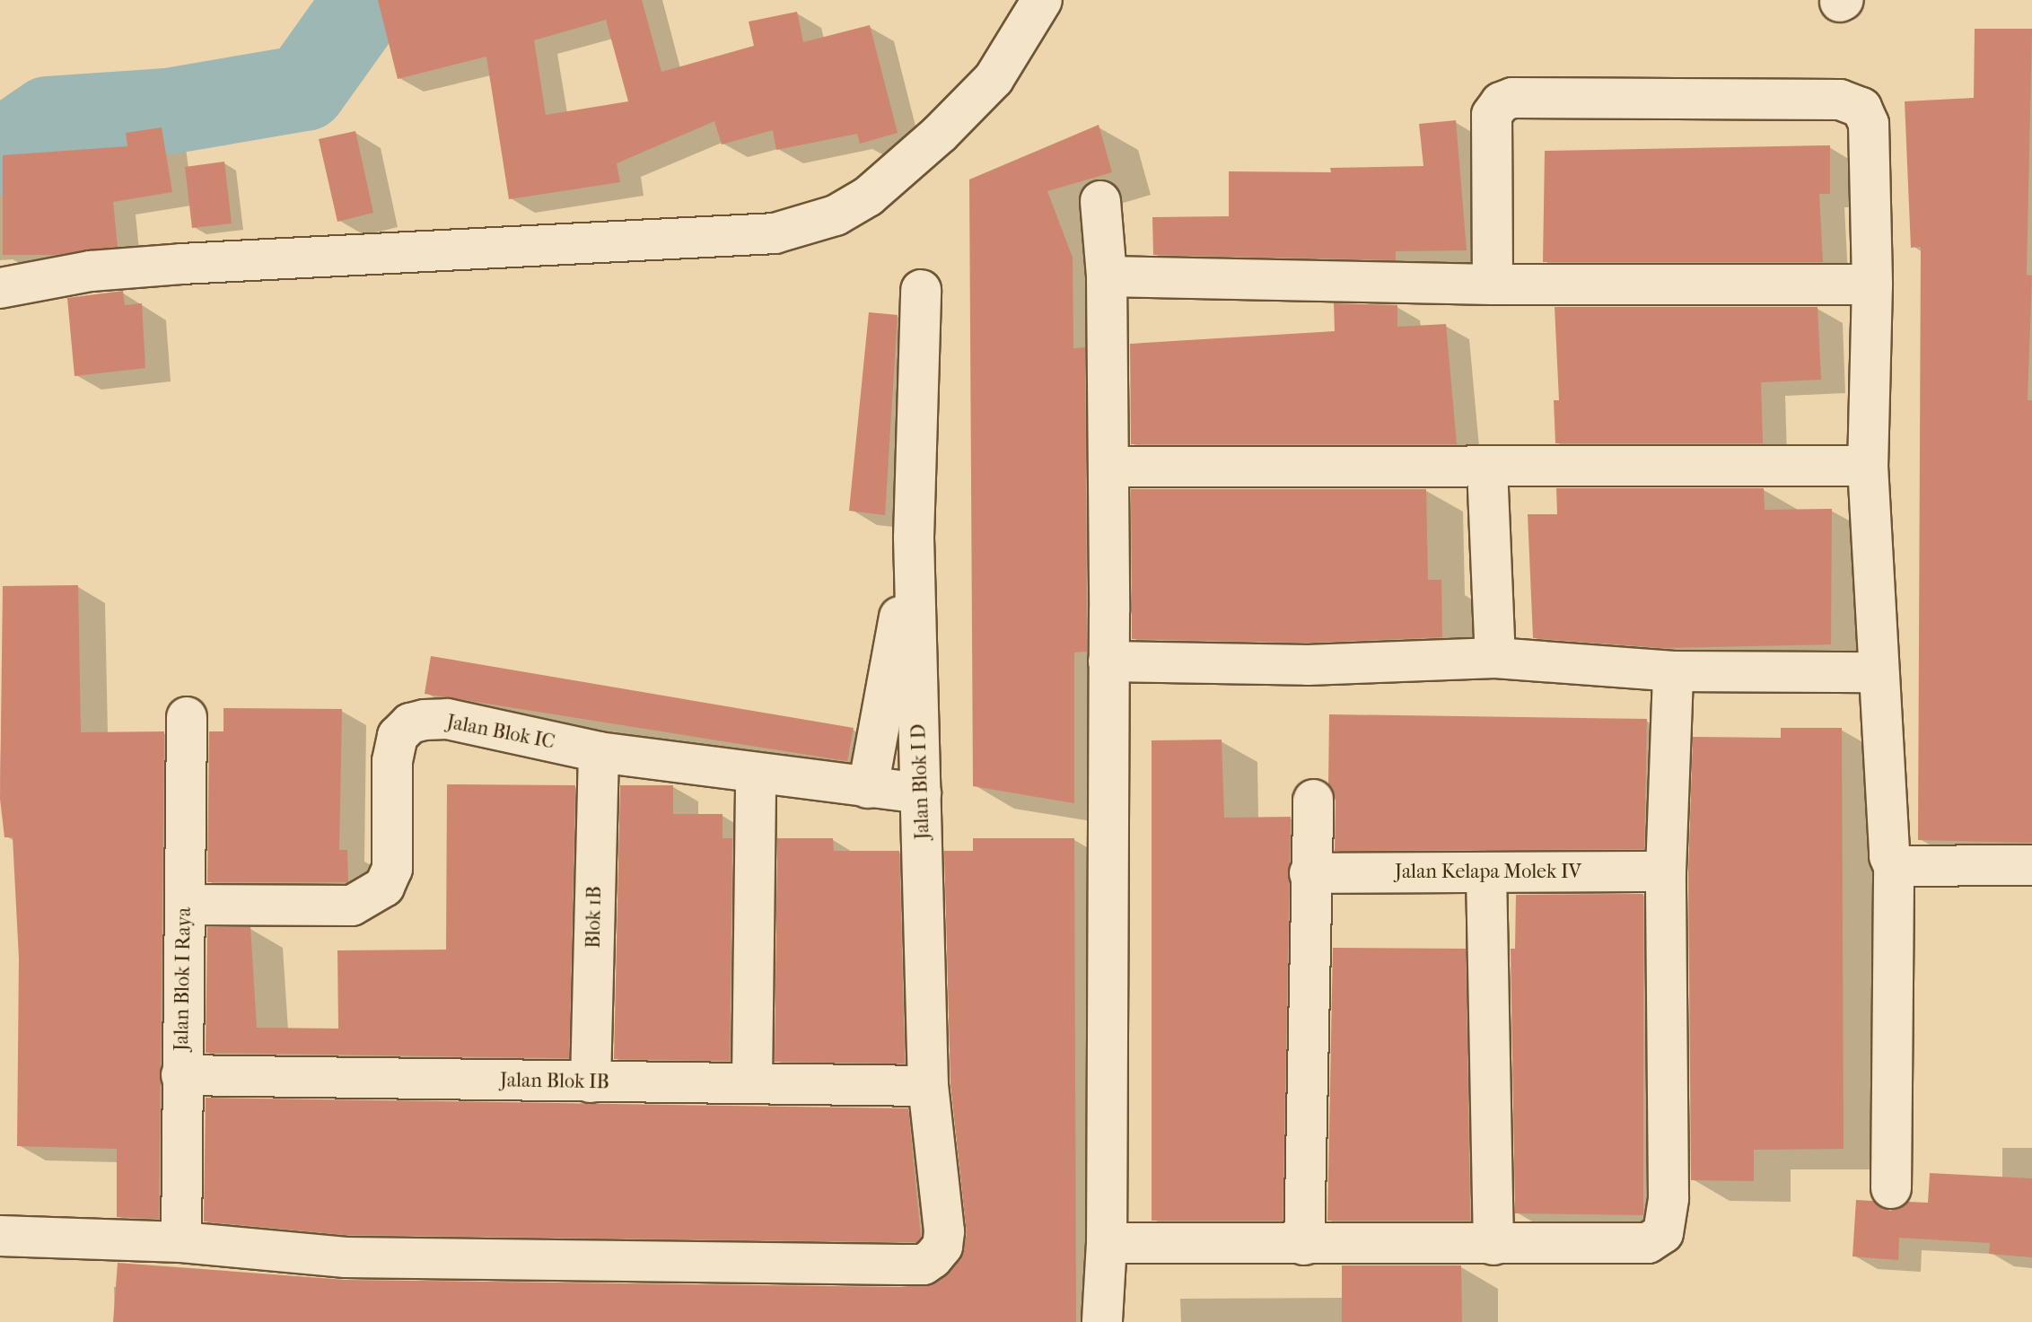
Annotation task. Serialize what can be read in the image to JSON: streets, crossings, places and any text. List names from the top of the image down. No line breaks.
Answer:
{"streets":{"street":["Jalan Blok IC","Jalan Blok I D","Jalan Kelapa Molek IV","Blok 1B","Jalan Blok I Raya","Jalan Blok IB"]},"crossings":[["Jalan Blok IC","Jalan Blok I D"],["Jalan Blok IC","Blok 1B"],["Jalan Blok IC","Jalan Blok I Raya"],["Jalan Blok I D","Jalan Blok I Raya"],["Jalan Blok I D","Jalan Blok IB"],["Blok 1B","Jalan Blok IB"],["Jalan Blok I Raya","Jalan Blok IB"]]}
